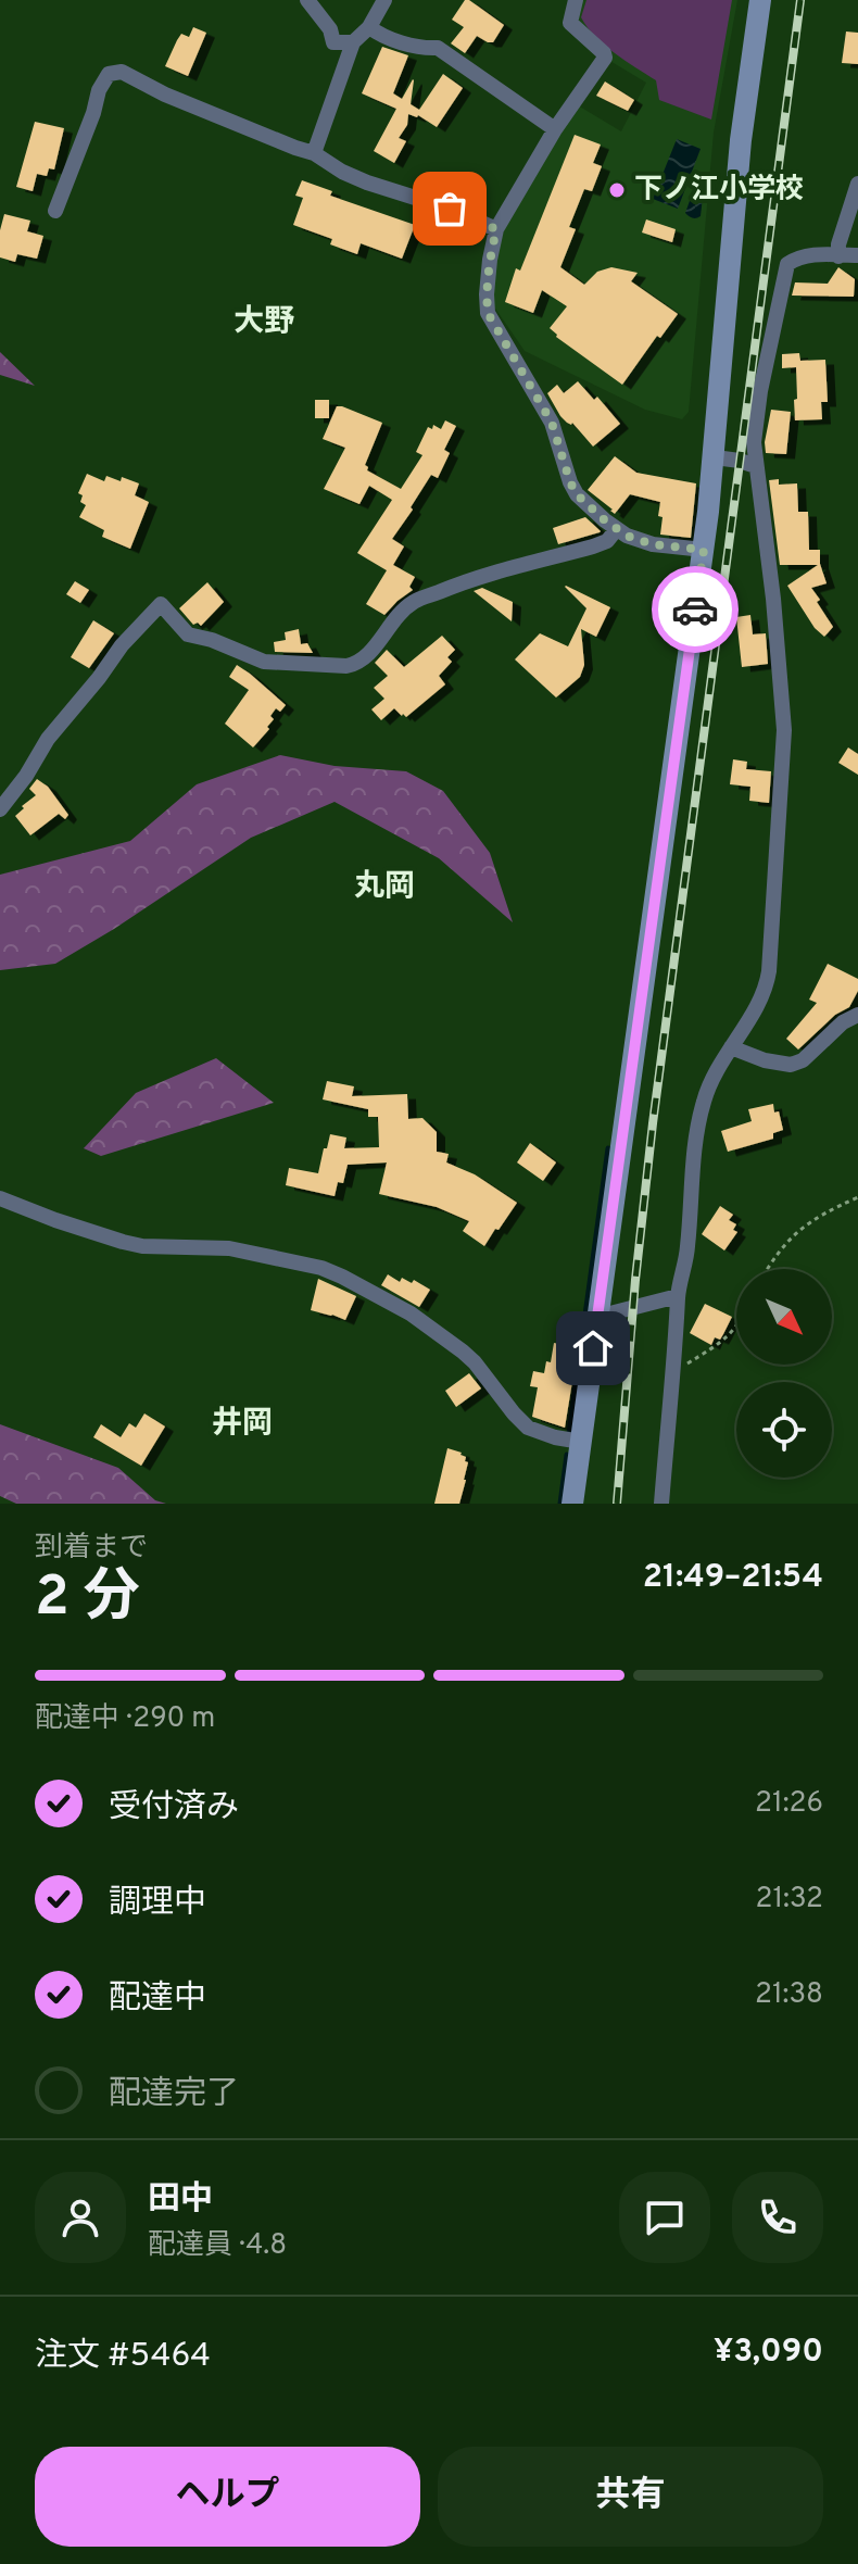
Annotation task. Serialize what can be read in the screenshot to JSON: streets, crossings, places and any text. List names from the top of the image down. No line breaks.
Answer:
{"districts":["大野","丸岡","井岡"],"places":["下ノ江小学校"],"north":"bottom right","page":{"heading":["2 分","到着まで","21:49–21:54"],"panel":["田中","配達員 · 4.8","注文 #5464","¥3,090"],"bar":"配達中 · 290 m","list":[["受付済み","21:26"],["調理中","21:32"],["配達中","21:38"],"配達完了"],"buttons":["ヘルプ","共有"]}}
